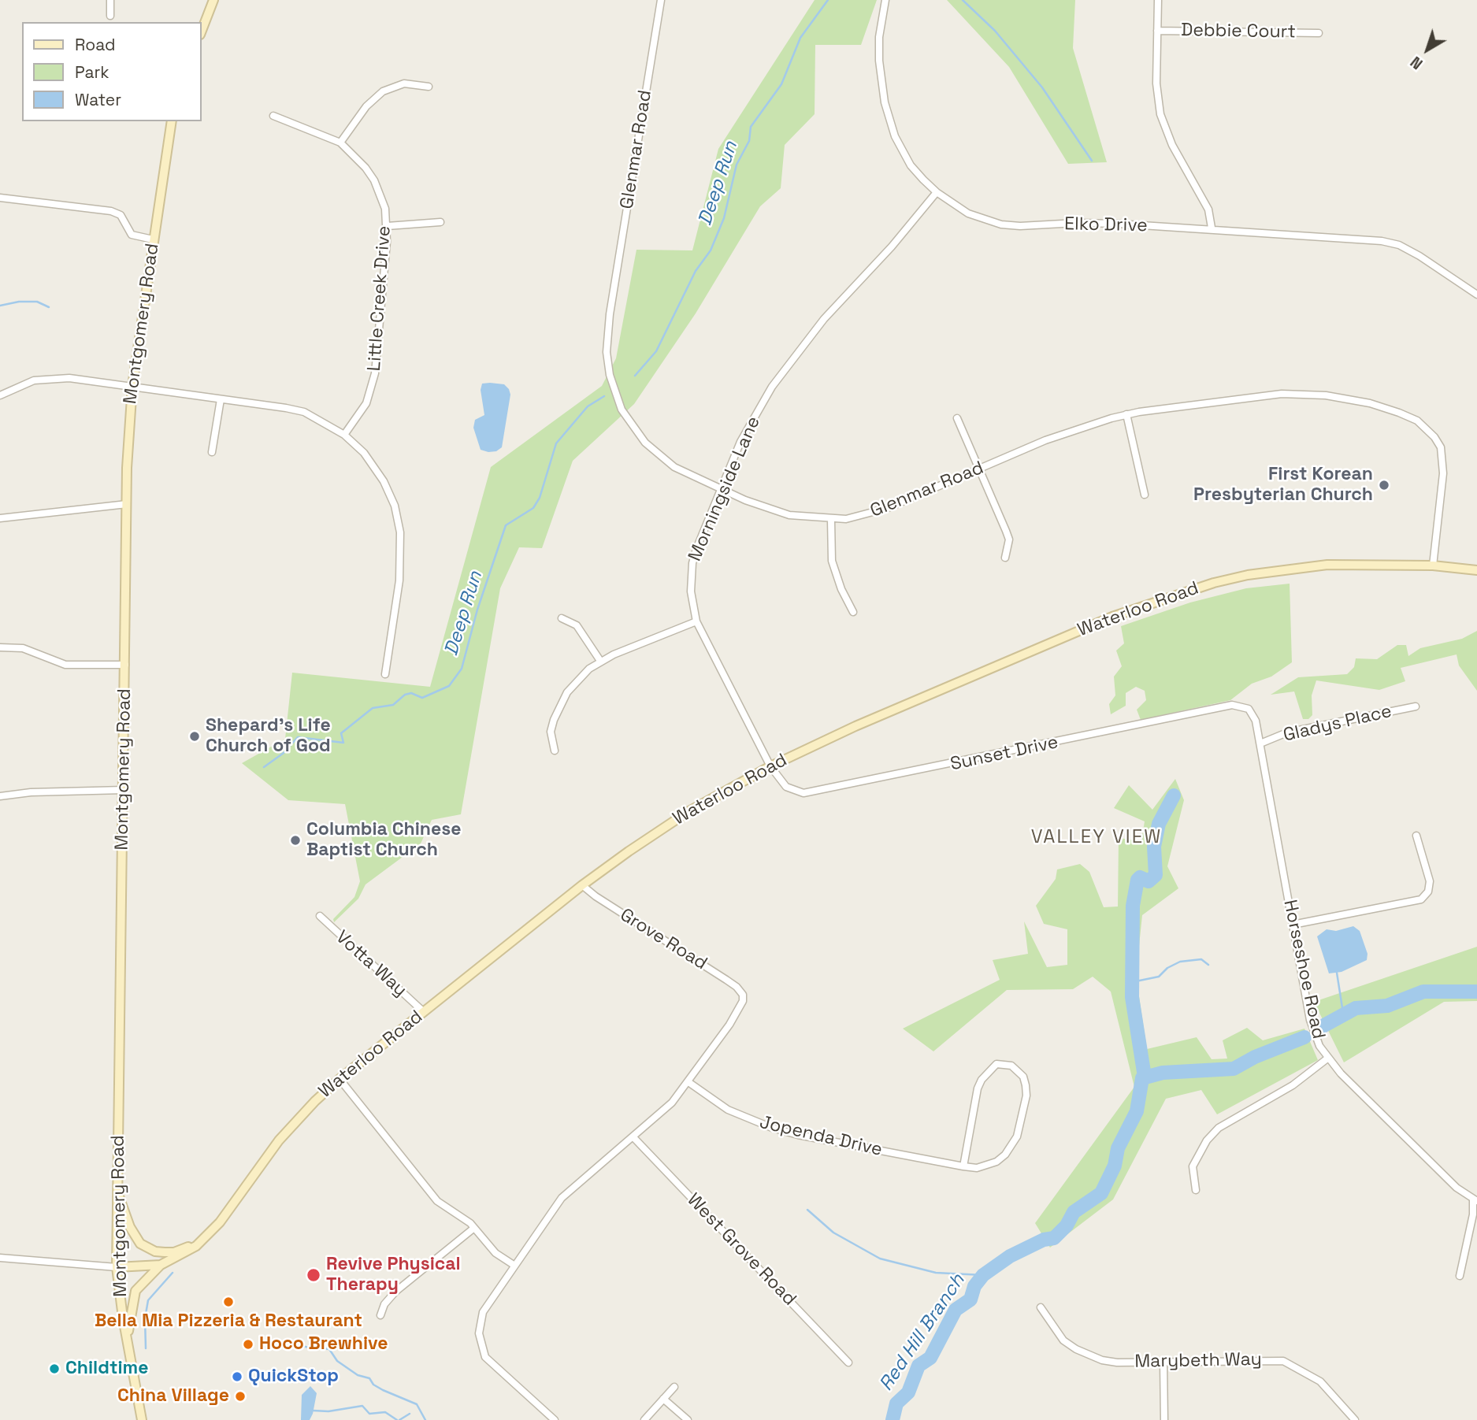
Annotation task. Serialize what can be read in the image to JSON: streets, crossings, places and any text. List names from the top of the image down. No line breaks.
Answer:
{"streets":{"main road":["Montgomery Road","Waterloo Road"],"street":["Debbie Court","Glenmar Road","Elko Drive","Little Creek Drive","Morningside Lane","Gladys Place","Sunset Drive","Grove Road","Votta Way","Horseshoe Road","Jopenda Drive","West Grove Road","Marybeth Way"]},"crossings":[["Glenmar Road","Morningside Lane"],["Glenmar Road","Waterloo Road"],["Elko Drive","Morningside Lane"],["Montgomery Road","Waterloo Road"],["Morningside Lane","Waterloo Road"],["Morningside Lane","Sunset Drive"],["Waterloo Road","Sunset Drive"],["Waterloo Road","Grove Road"],["Waterloo Road","Votta Way"],["Gladys Place","Horseshoe Road"],["Sunset Drive","Horseshoe Road"],["Grove Road","Jopenda Drive"]],"districts":["VALLEY VIEW"],"water":["Deep Run","Red Hill Branch"],"places":["First Korean Presbyterian Church","Shepard's Life Church of God","Columbia Chinese Baptist Church","Revive Physical Therapy","Bella Mia Pizzeria & Restaurant","Hoco Brewhive","Childtime","QuickStop","China Village"],"legend":["Road","Park","Water"],"north":"bottom left"}
